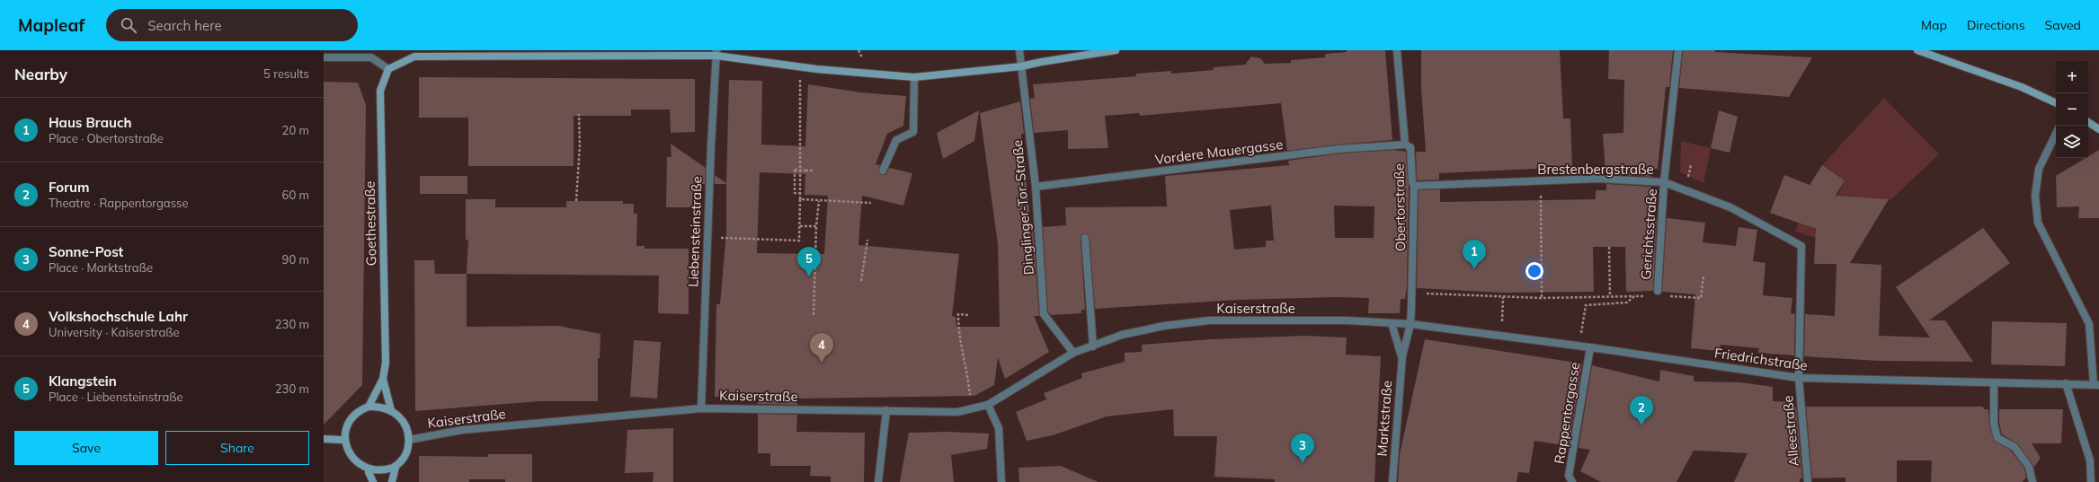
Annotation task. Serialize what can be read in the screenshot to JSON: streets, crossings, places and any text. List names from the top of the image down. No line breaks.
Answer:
{"streets":{"street":["Vordere Mauergasse","Brestenbergstraße","Dinglinger-Tor-Straße","Obertorstraße","Goethestraße","Liebensteinstraße","Gerichtsstraße","Kaiserstraße","Friedrichstraße","Rappentorgasse","Marktstraße","Alleestraße"]},"crossings":[["Vordere Mauergasse","Dinglinger-Tor-Straße"],["Vordere Mauergasse","Obertorstraße"],["Brestenbergstraße","Obertorstraße"],["Brestenbergstraße","Gerichtsstraße"],["Brestenbergstraße","Friedrichstraße"],["Brestenbergstraße","Alleestraße"],["Dinglinger-Tor-Straße","Kaiserstraße"],["Obertorstraße","Kaiserstraße"],["Obertorstraße","Marktstraße"],["Goethestraße","Kaiserstraße"],["Liebensteinstraße","Kaiserstraße"],["Kaiserstraße","Friedrichstraße"],["Kaiserstraße","Marktstraße"],["Friedrichstraße","Rappentorgasse"],["Friedrichstraße","Alleestraße"]],"page":{"header":"Mapleaf","search":"Search here","nav":["Map","Directions","Saved"],"heading":["Nearby","5 results"],"map_buttons":["+","−"],"list":[{"mark":"1","name":"Haus Brauch","note":"Place · Obertorstraße","value":"20 m"},{"mark":"2","name":"Forum","note":"Theatre · Rappentorgasse","value":"60 m"},{"mark":"3","name":"Sonne-Post","note":"Place · Marktstraße","value":"90 m"},{"mark":"4","name":"Volkshochschule Lahr","note":"University · Kaiserstraße","value":"230 m"},{"mark":"5","name":"Klangstein","note":"Place · Liebensteinstraße","value":"230 m"}],"pins":["1","5","4","2","3"],"buttons":["Save","Share"]}}
